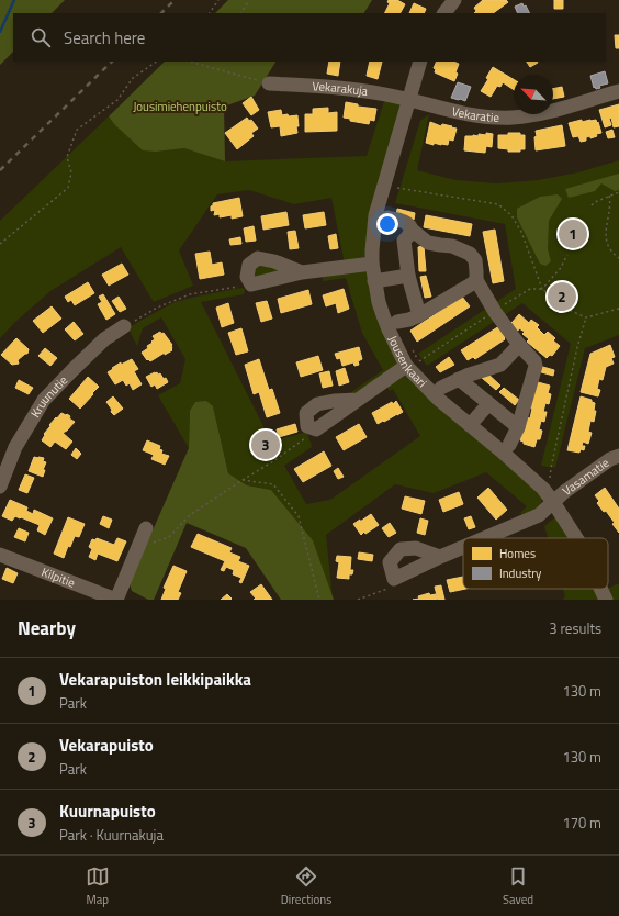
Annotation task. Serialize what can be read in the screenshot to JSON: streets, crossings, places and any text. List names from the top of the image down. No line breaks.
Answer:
{"streets":{"street":["Vekarakuja","Vekaratie","Jousenkaari","Kruunutie","Vasamatie","Kilpitie"]},"crossings":[["Vekarakuja","Vekaratie"],["Vekarakuja","Jousenkaari"],["Vekaratie","Jousenkaari"],["Jousenkaari","Vasamatie"]],"parks":["Jousimiehenpuisto"],"legend":["Homes","Industry"],"north":"top left","page":{"search":"Search here","pins":["1","2","3"],"heading":["Nearby","3 results"],"list":[{"mark":"1","name":"Vekarapuiston leikkipaikka","note":"Park","value":"130 m"},{"mark":"2","name":"Vekarapuisto","note":"Park","value":"130 m"},{"mark":"3","name":"Kuurnapuisto","note":"Park · Kuurnakuja","value":"170 m"}],"nav":["Map","Directions","Saved"]}}
